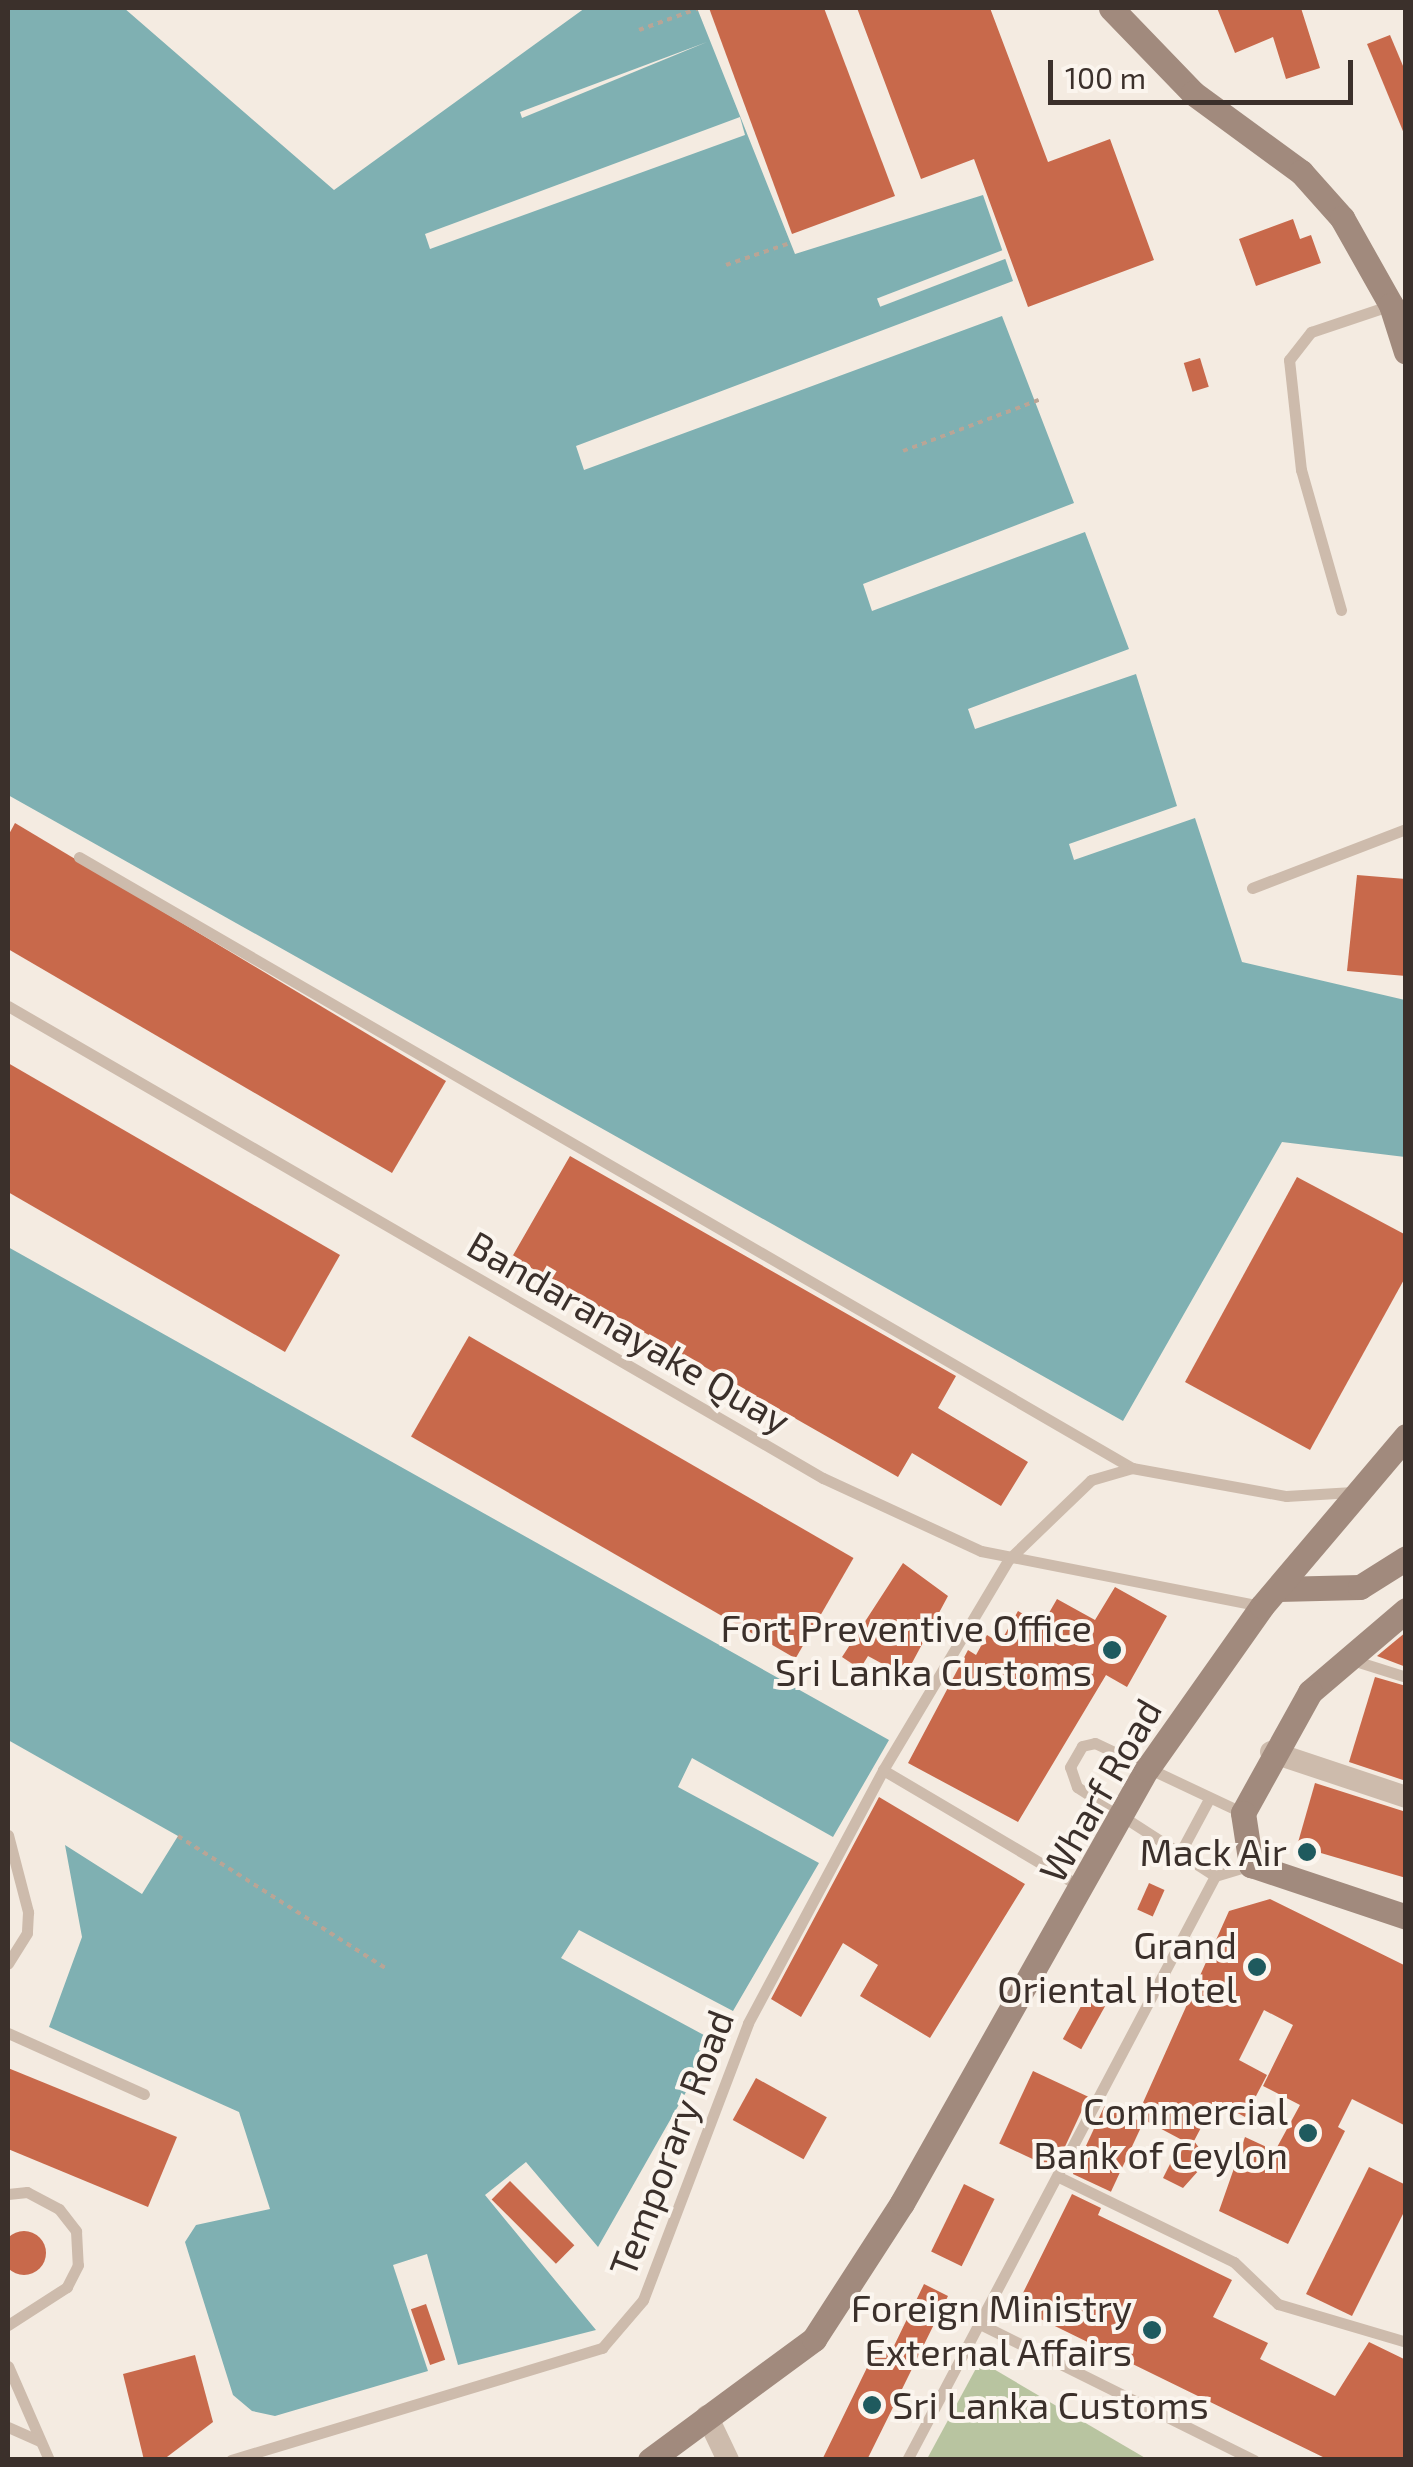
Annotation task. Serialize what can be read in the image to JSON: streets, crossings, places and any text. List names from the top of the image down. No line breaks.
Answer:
{"streets":{"main road":["Wharf Road"],"lane":["Bandaranayake Quay","Temporary Road"]},"crossings":[["Bandaranayake Quay","Wharf Road"],["Bandaranayake Quay","Temporary Road"]],"places":["Fort Preventive Office Sri Lanka Customs","Mack Air","Grand Oriental Hotel","Commercial Bank of Ceylon","Foreign Ministry External Affairs","Sri Lanka Customs"],"scale_bar":"100 m"}
